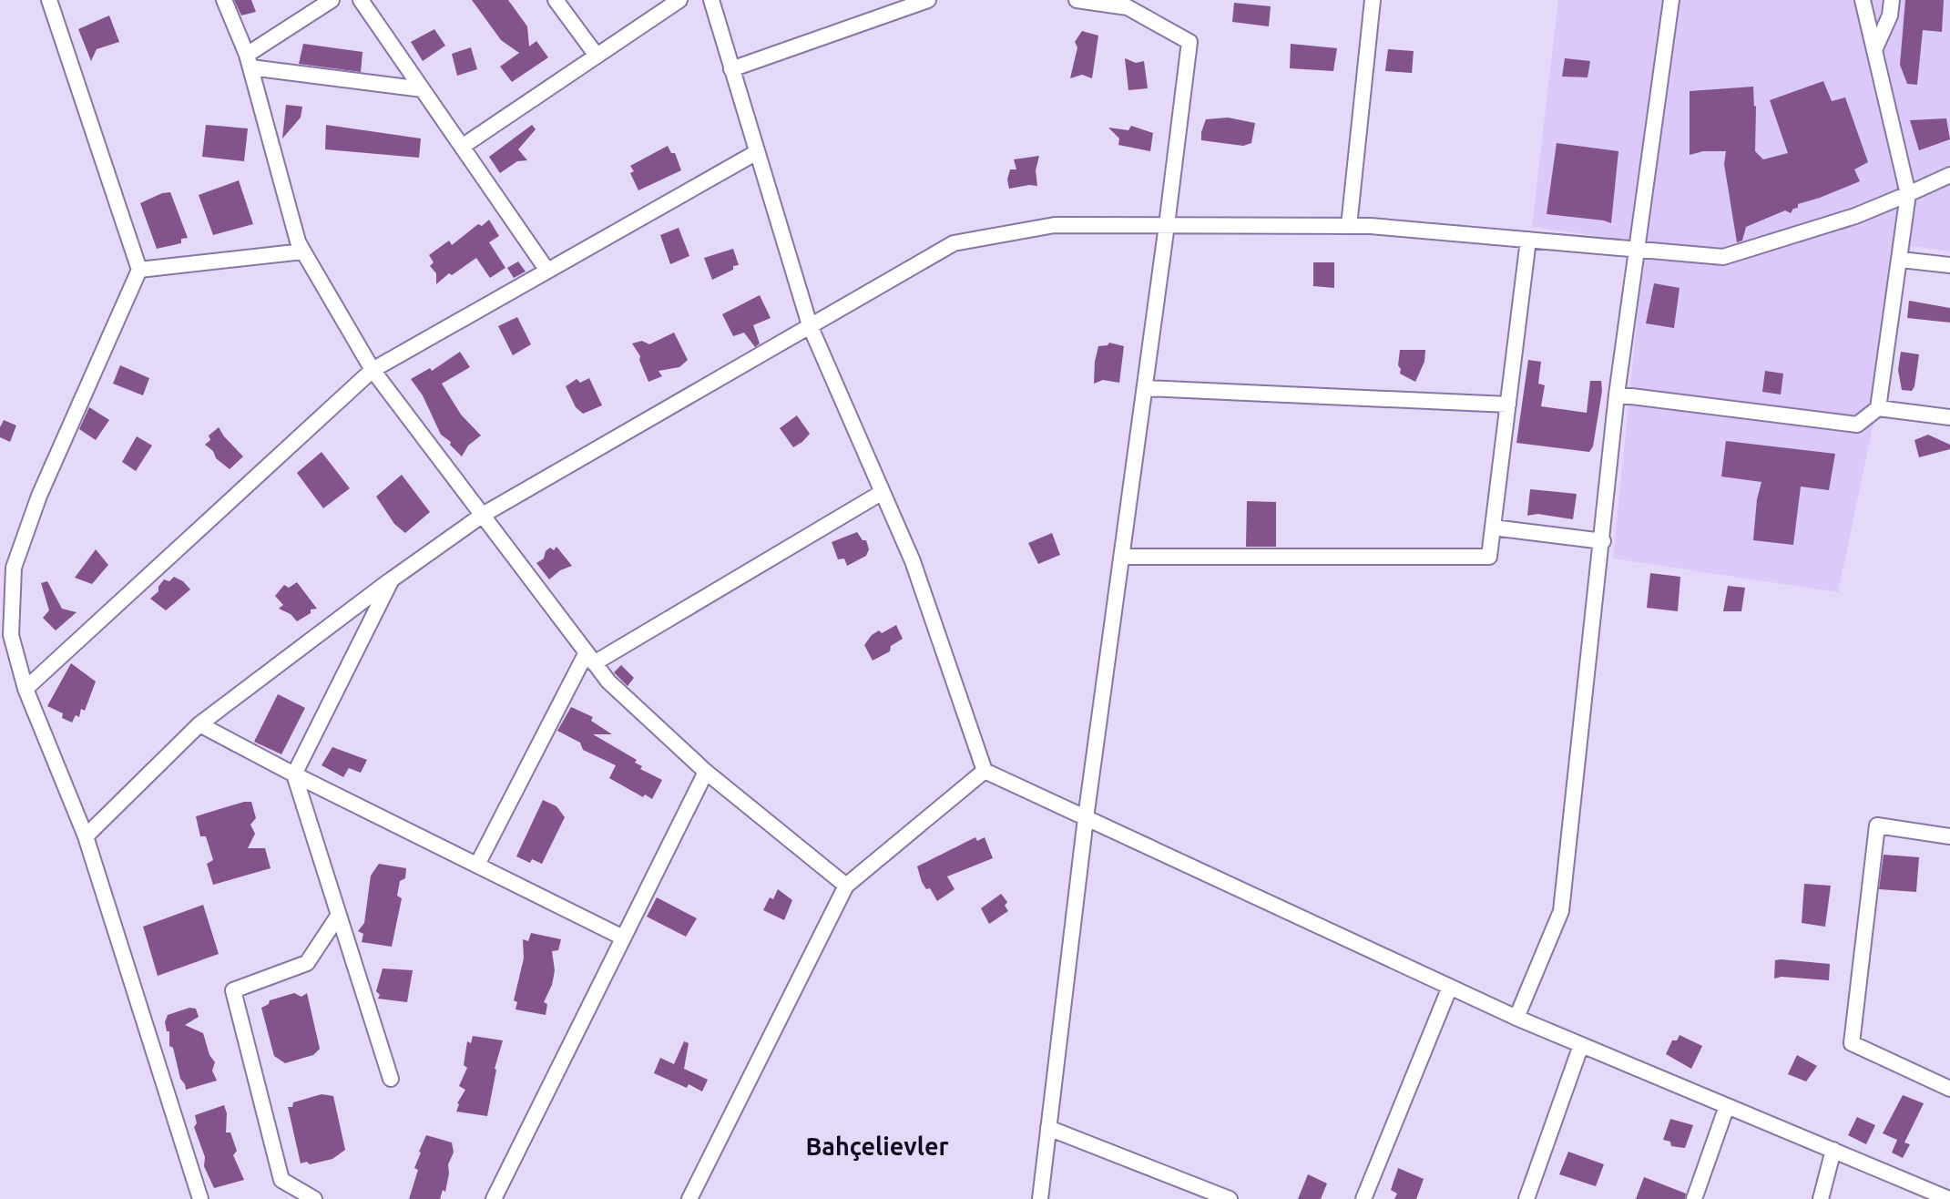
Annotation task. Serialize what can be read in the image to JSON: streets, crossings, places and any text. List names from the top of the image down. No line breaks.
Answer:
{"districts":["Bahçelievler"]}
